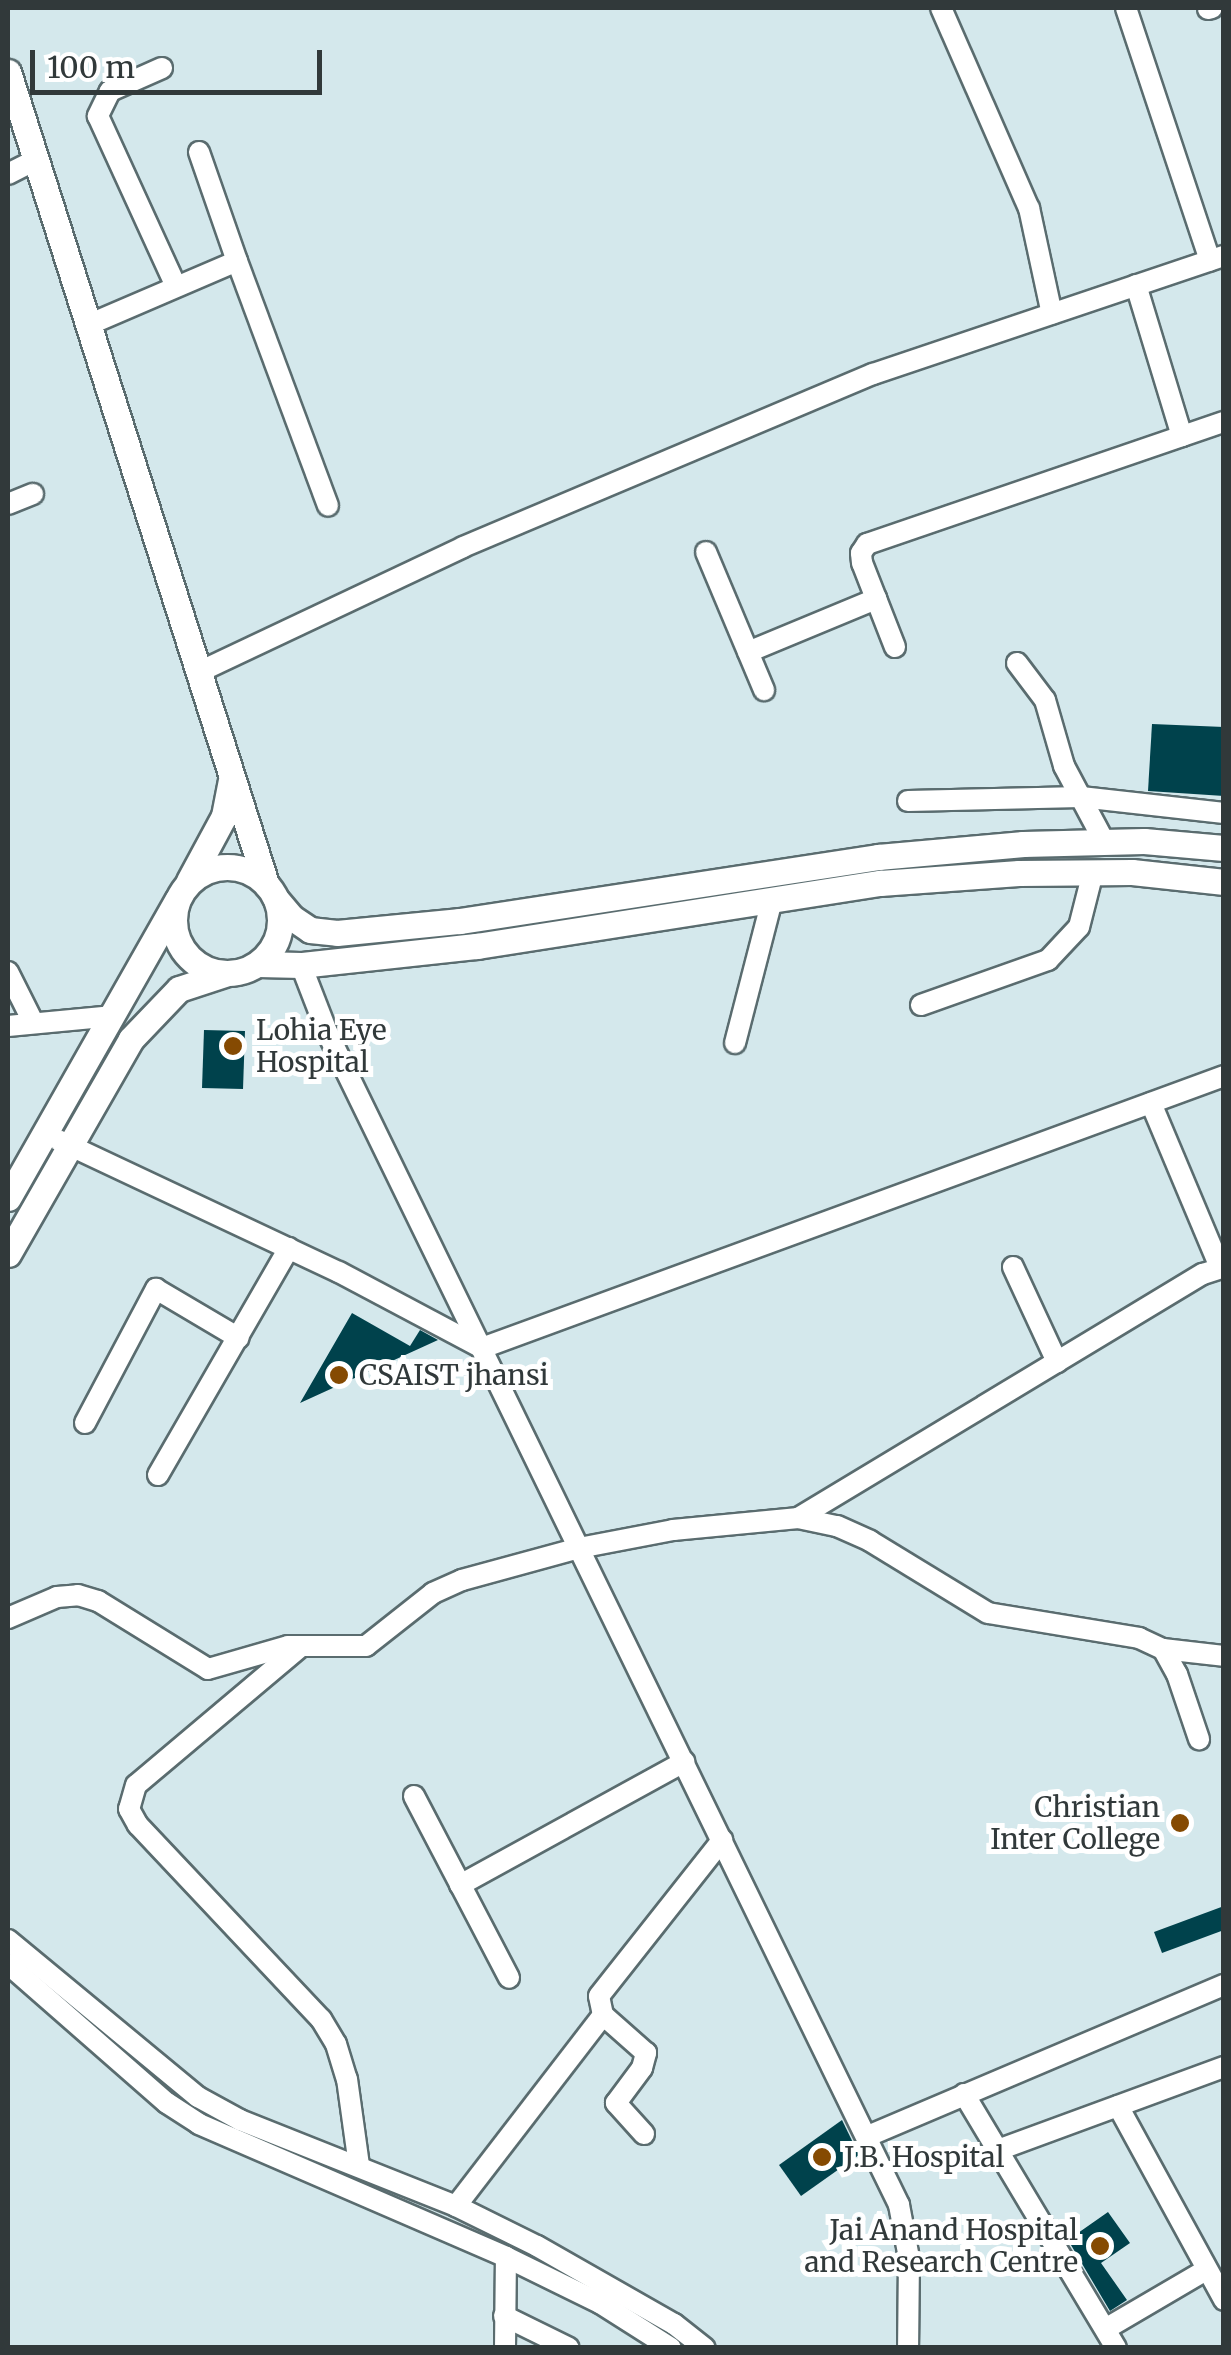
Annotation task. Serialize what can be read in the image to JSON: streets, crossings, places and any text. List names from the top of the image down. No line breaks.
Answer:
{"places":["Lohia Eye Hospital","CSAIST jhansi","Christian Inter College","J.B. Hospital","Jai Anand Hospital and Research Centre"],"scale_bar":"100 m"}
